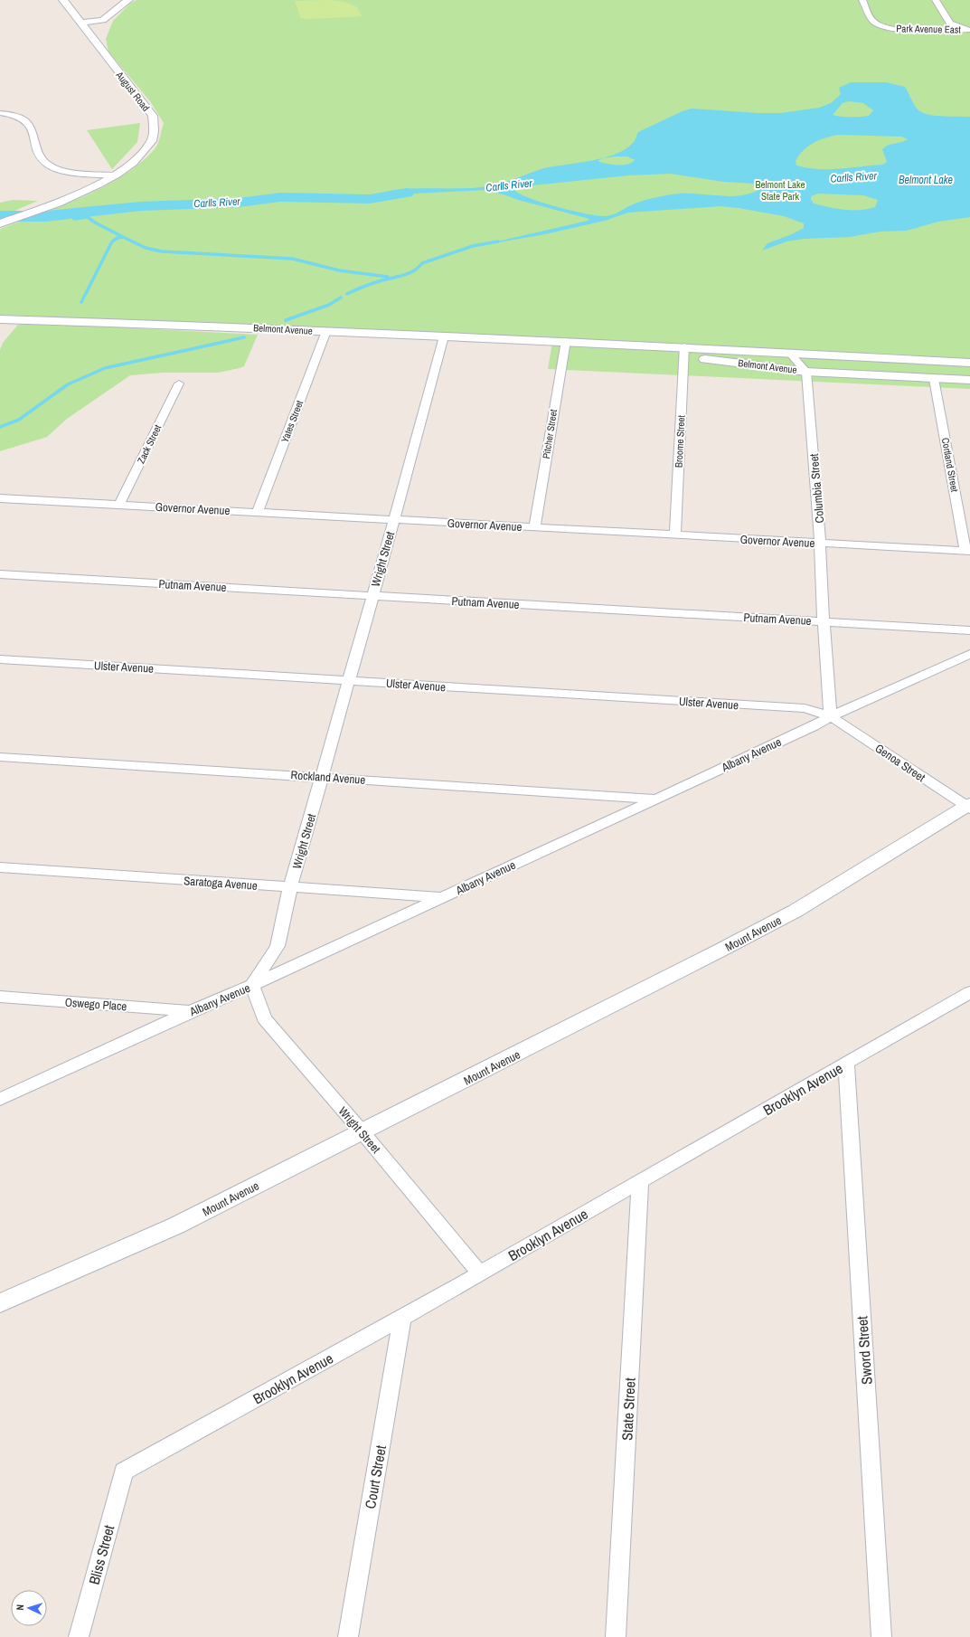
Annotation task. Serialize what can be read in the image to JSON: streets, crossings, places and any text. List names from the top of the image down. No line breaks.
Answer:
{"streets":{"street":["Park Avenue East","August Road","Belmont Avenue","Yates Street","Pitcher Street","Broome Street","Zack Street","Cortland Street","Columbia Street","Governor Avenue","Wright Street","Putnam Avenue","Ulster Avenue","Albany Avenue","Genoa Street","Rockland Avenue","Saratoga Avenue","Mount Avenue","Oswego Place","Brooklyn Avenue","Sword Street","State Street","Court Street","Bliss Street"]},"crossings":[["Belmont Avenue","Yates Street"],["Belmont Avenue","Pitcher Street"],["Belmont Avenue","Broome Street"],["Belmont Avenue","Cortland Street"],["Belmont Avenue","Columbia Street"],["Belmont Avenue","Wright Street"],["Yates Street","Governor Avenue"],["Pitcher Street","Governor Avenue"],["Broome Street","Governor Avenue"],["Zack Street","Governor Avenue"],["Cortland Street","Governor Avenue"],["Columbia Street","Governor Avenue"],["Columbia Street","Putnam Avenue"],["Columbia Street","Ulster Avenue"],["Columbia Street","Albany Avenue"],["Columbia Street","Genoa Street"],["Governor Avenue","Wright Street"],["Wright Street","Putnam Avenue"],["Wright Street","Ulster Avenue"],["Wright Street","Albany Avenue"],["Wright Street","Rockland Avenue"],["Wright Street","Saratoga Avenue"],["Wright Street","Mount Avenue"],["Wright Street","Brooklyn Avenue"],["Ulster Avenue","Albany Avenue"],["Ulster Avenue","Genoa Street"],["Albany Avenue","Genoa Street"],["Albany Avenue","Rockland Avenue"],["Albany Avenue","Saratoga Avenue"],["Albany Avenue","Oswego Place"],["Genoa Street","Mount Avenue"],["Brooklyn Avenue","Sword Street"],["Brooklyn Avenue","State Street"],["Brooklyn Avenue","Court Street"],["Brooklyn Avenue","Bliss Street"]],"water":["Carlls River","Belmont Lake"],"parks":["Belmont Lake State Park"],"north":"left"}
